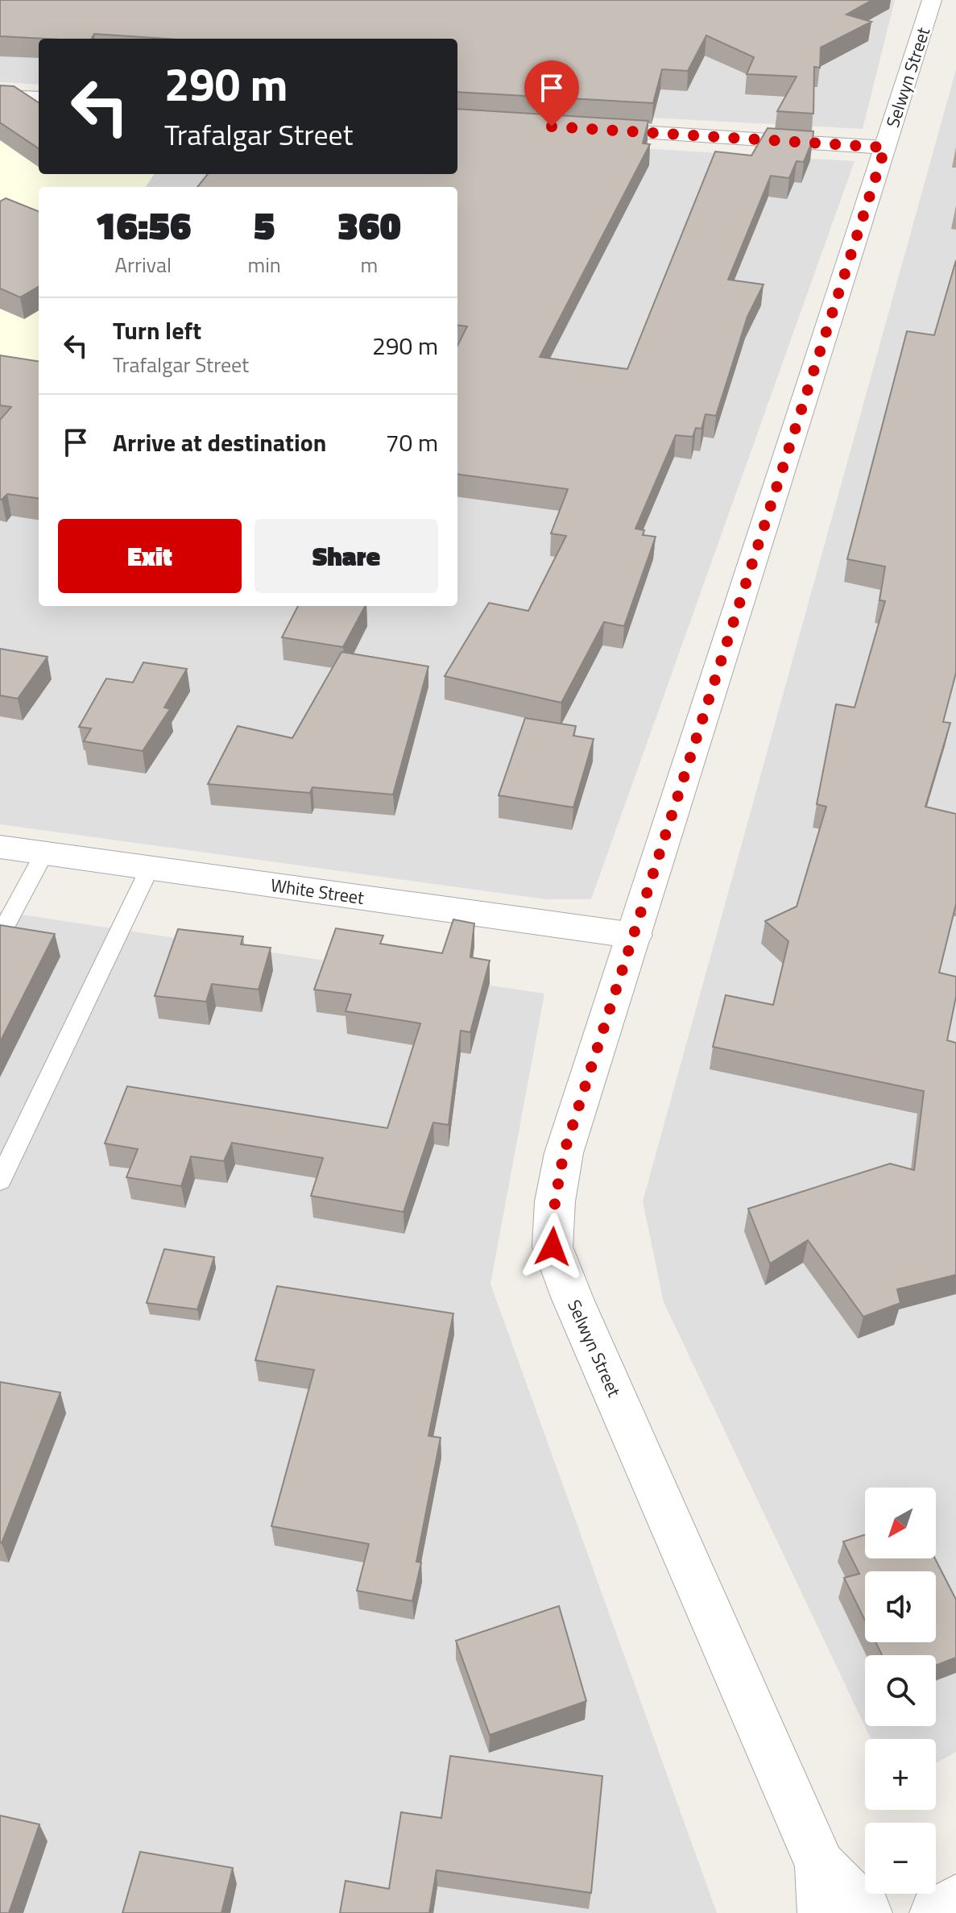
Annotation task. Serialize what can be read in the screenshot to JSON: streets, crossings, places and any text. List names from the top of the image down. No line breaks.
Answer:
{"streets":{"street":["Selwyn Street","White Street"]},"crossings":[["Selwyn Street","White Street"]],"north":"bottom left","page":{"turn":["290 m","Trafalgar Street"],"eta":["16:56","Arrival","5","min","360","m"],"list":[{"name":"Turn left","note":"Trafalgar Street","value":"290 m"},{"name":"Arrive at destination","value":"70 m"}],"buttons":["Exit","Share"],"map_buttons":["+","−"]}}
